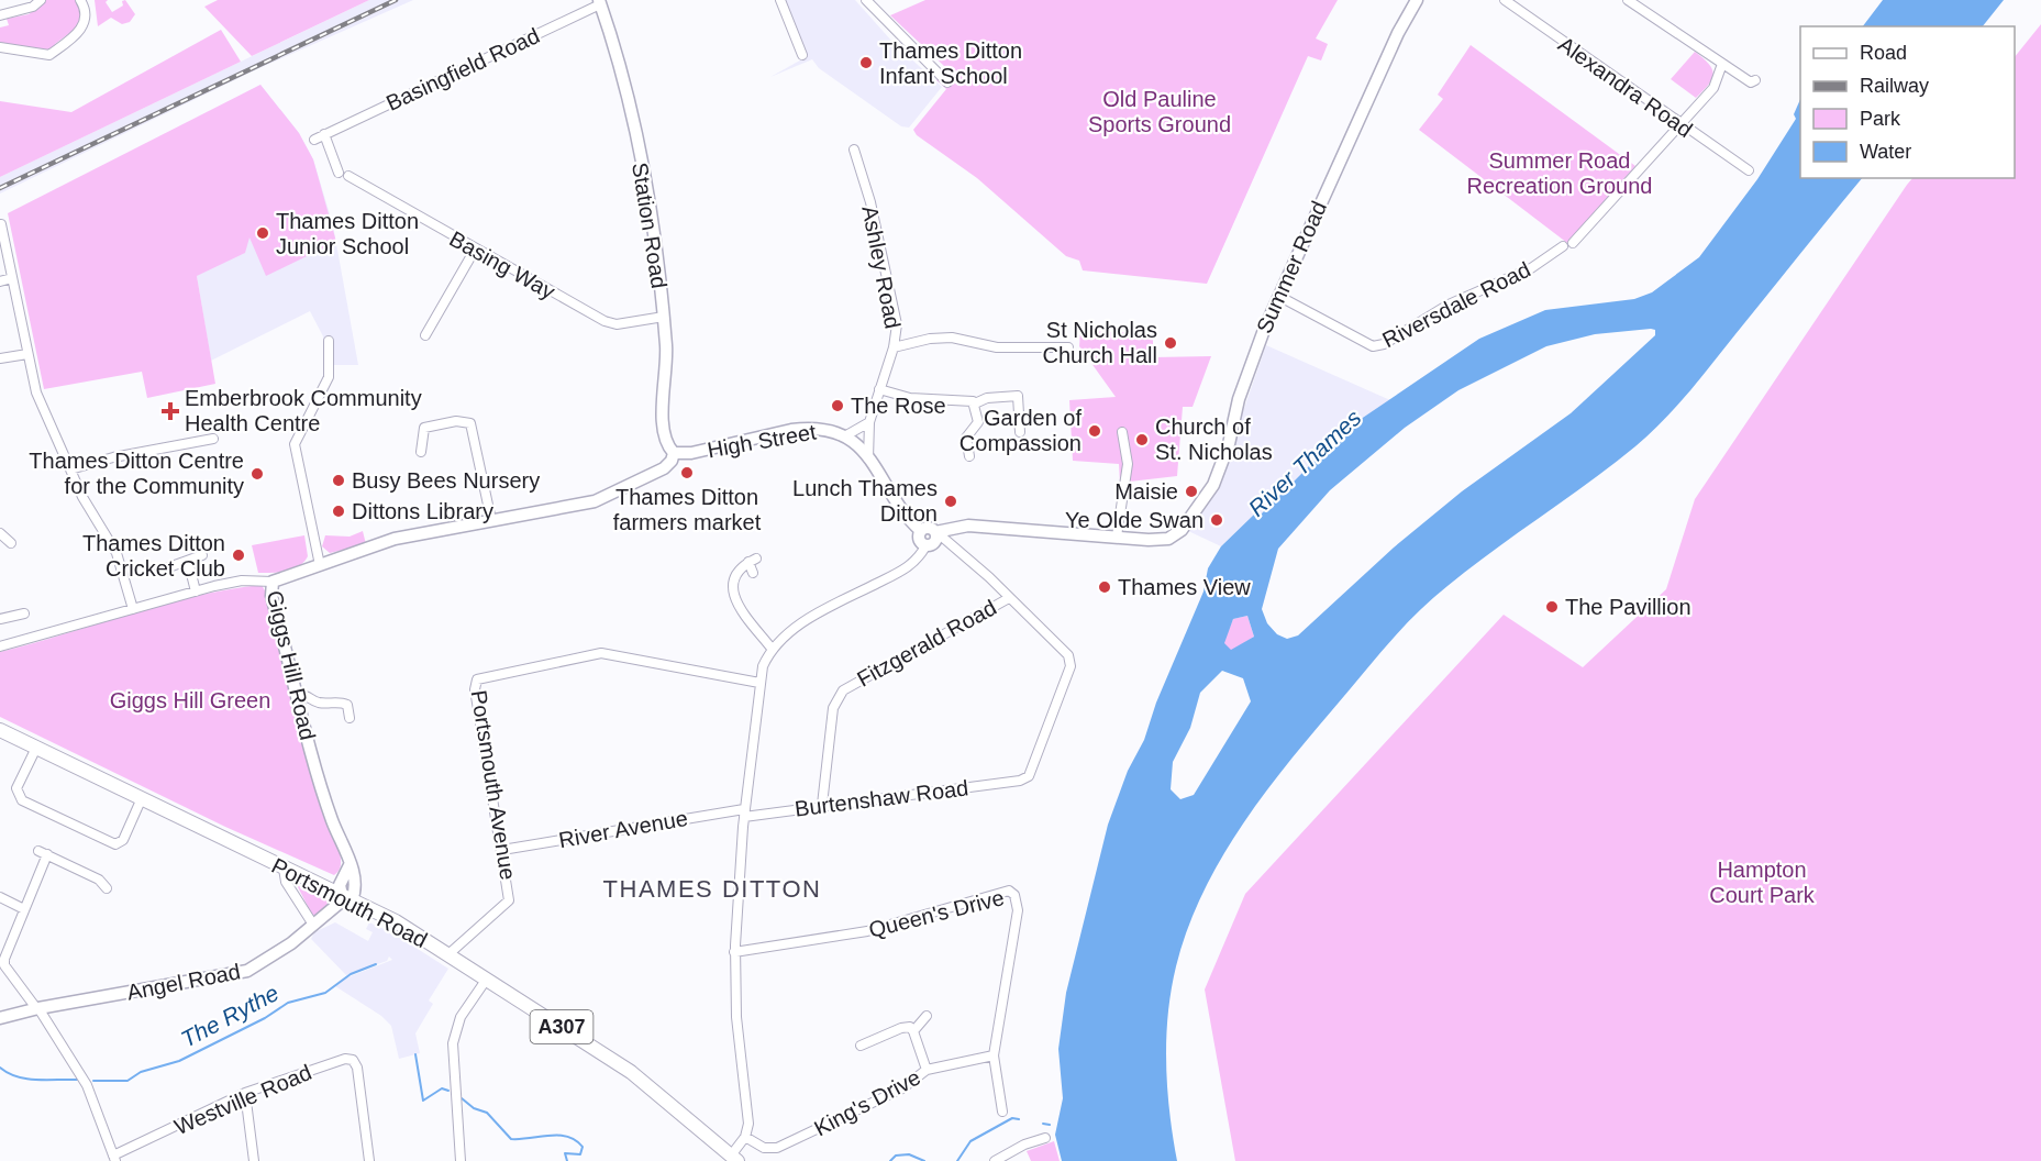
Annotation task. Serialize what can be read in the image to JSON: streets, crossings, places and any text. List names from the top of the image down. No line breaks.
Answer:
{"streets":{"main road":["Portsmouth Road","A307"],"street":["Basingfield Road","Alexandra Road","Station Road","Basing Way","Ashley Road","Summer Road","Riversdale Road","High Street","Fitzgerald Road","Giggs Hill Road","Portsmouth Avenue","Burtenshaw Road","River Avenue","Queen's Drive","Angel Road","Westville Road","King's Drive"]},"crossings":[["Basingfield Road","Station Road"],["Station Road","Basing Way"],["Station Road","High Street"],["Ashley Road","High Street"],["Summer Road","Riversdale Road"],["Fitzgerald Road","Burtenshaw Road"],["Giggs Hill Road","Portsmouth Road"],["Giggs Hill Road","Angel Road"],["Portsmouth Avenue","River Avenue"],["Portsmouth Avenue","Portsmouth Road"],["Burtenshaw Road","River Avenue"],["Portsmouth Road","Angel Road"],["Queen's Drive","King's Drive"]],"districts":["THAMES DITTON"],"water":["River Thames","The Rythe"],"parks":["Old Pauline Sports Ground","Summer Road Recreation Ground","Giggs Hill Green","Hampton Court Park"],"places":{"other":["Thames Ditton Infant School","Thames Ditton Junior School","St Nicholas Church Hall","The Rose","Garden of Compassion","Church of St. Nicholas","Thames Ditton farmers market","Thames Ditton Centre for the Community","Busy Bees Nursery","Maisie","Lunch Thames Ditton","Dittons Library","Ye Olde Swan","Thames Ditton Cricket Club","Thames View","The Pavillion"],"health":["Emberbrook Community Health Centre"]},"legend":["Road","Railway","Park","Water"]}
